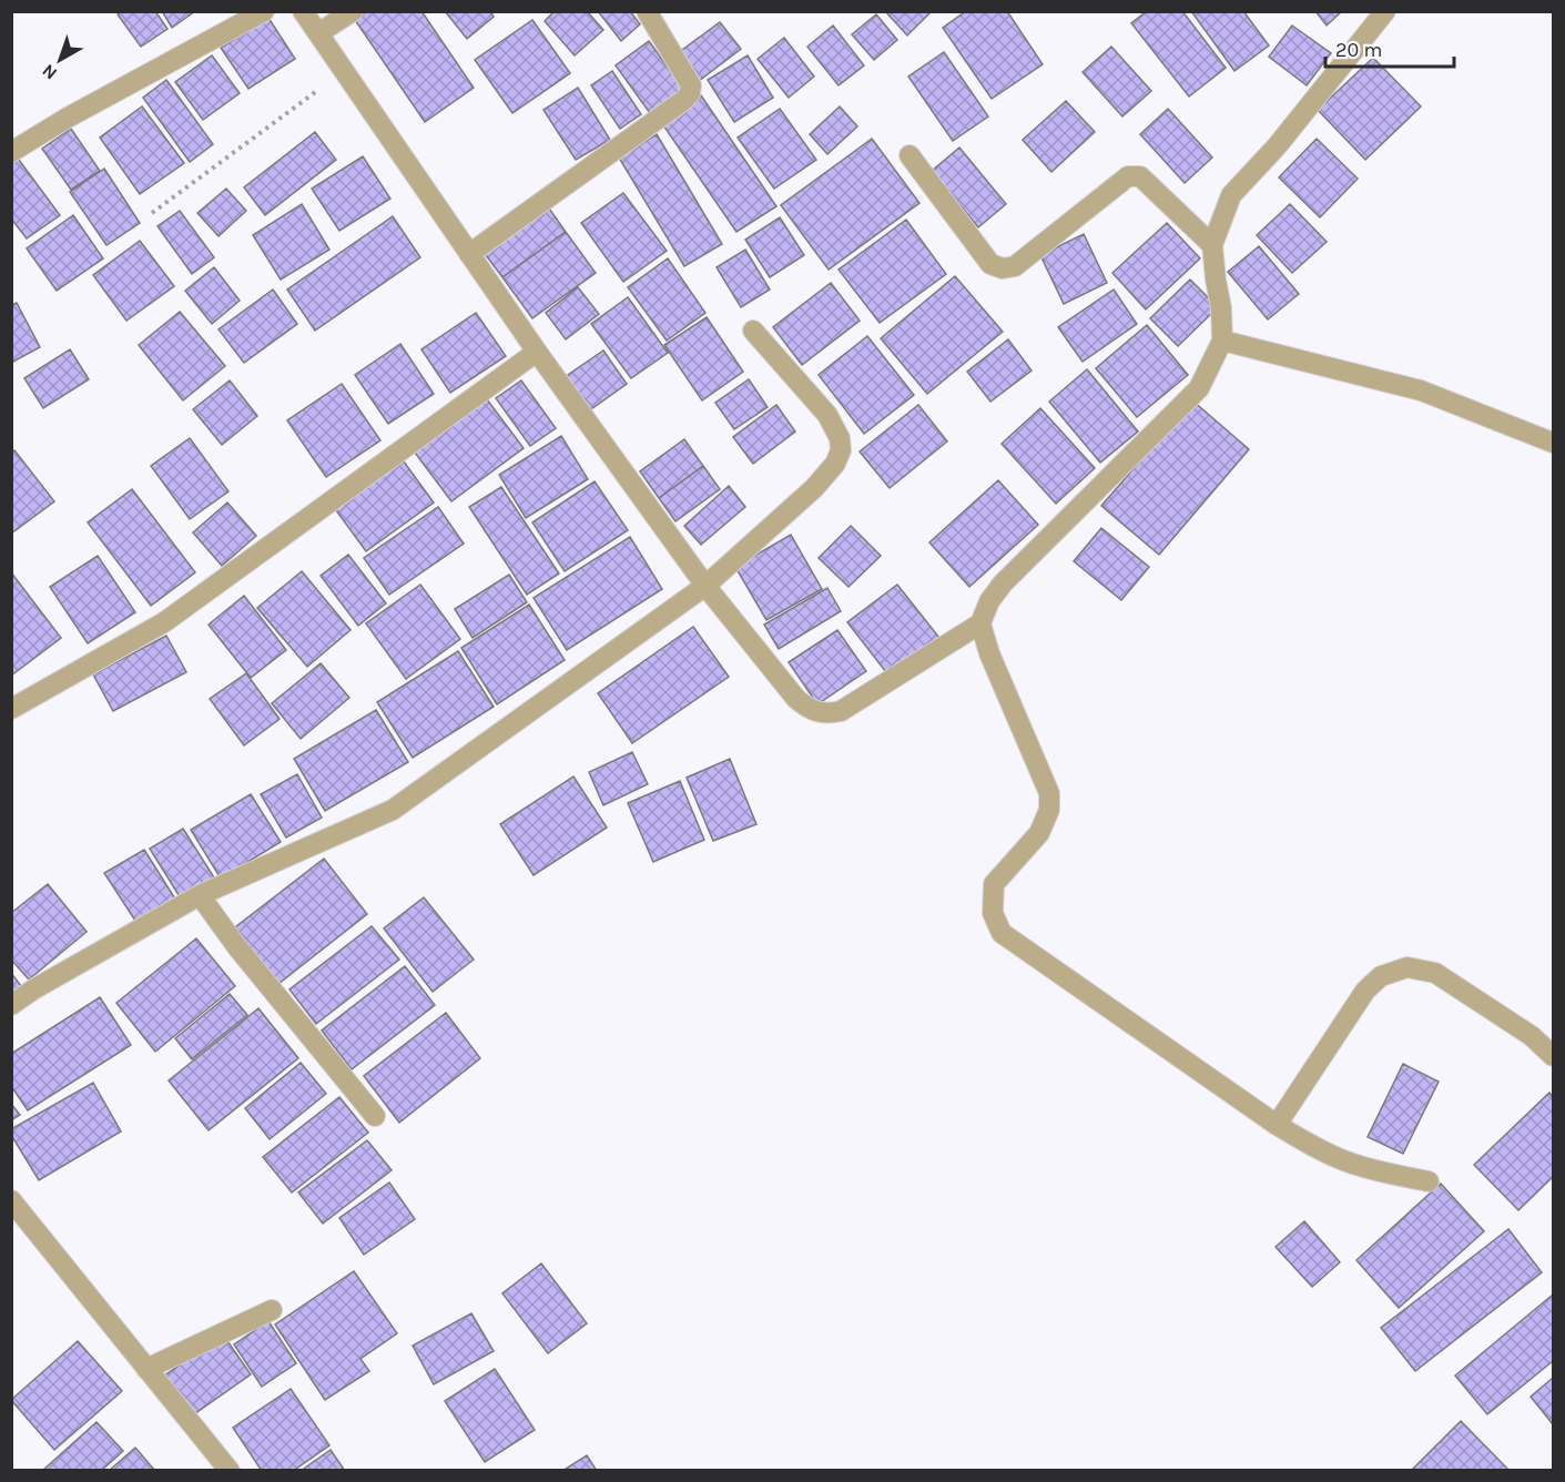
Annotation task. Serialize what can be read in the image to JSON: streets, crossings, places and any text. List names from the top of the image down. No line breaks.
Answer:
{"scale_bar":"20 m","north":"bottom left"}
